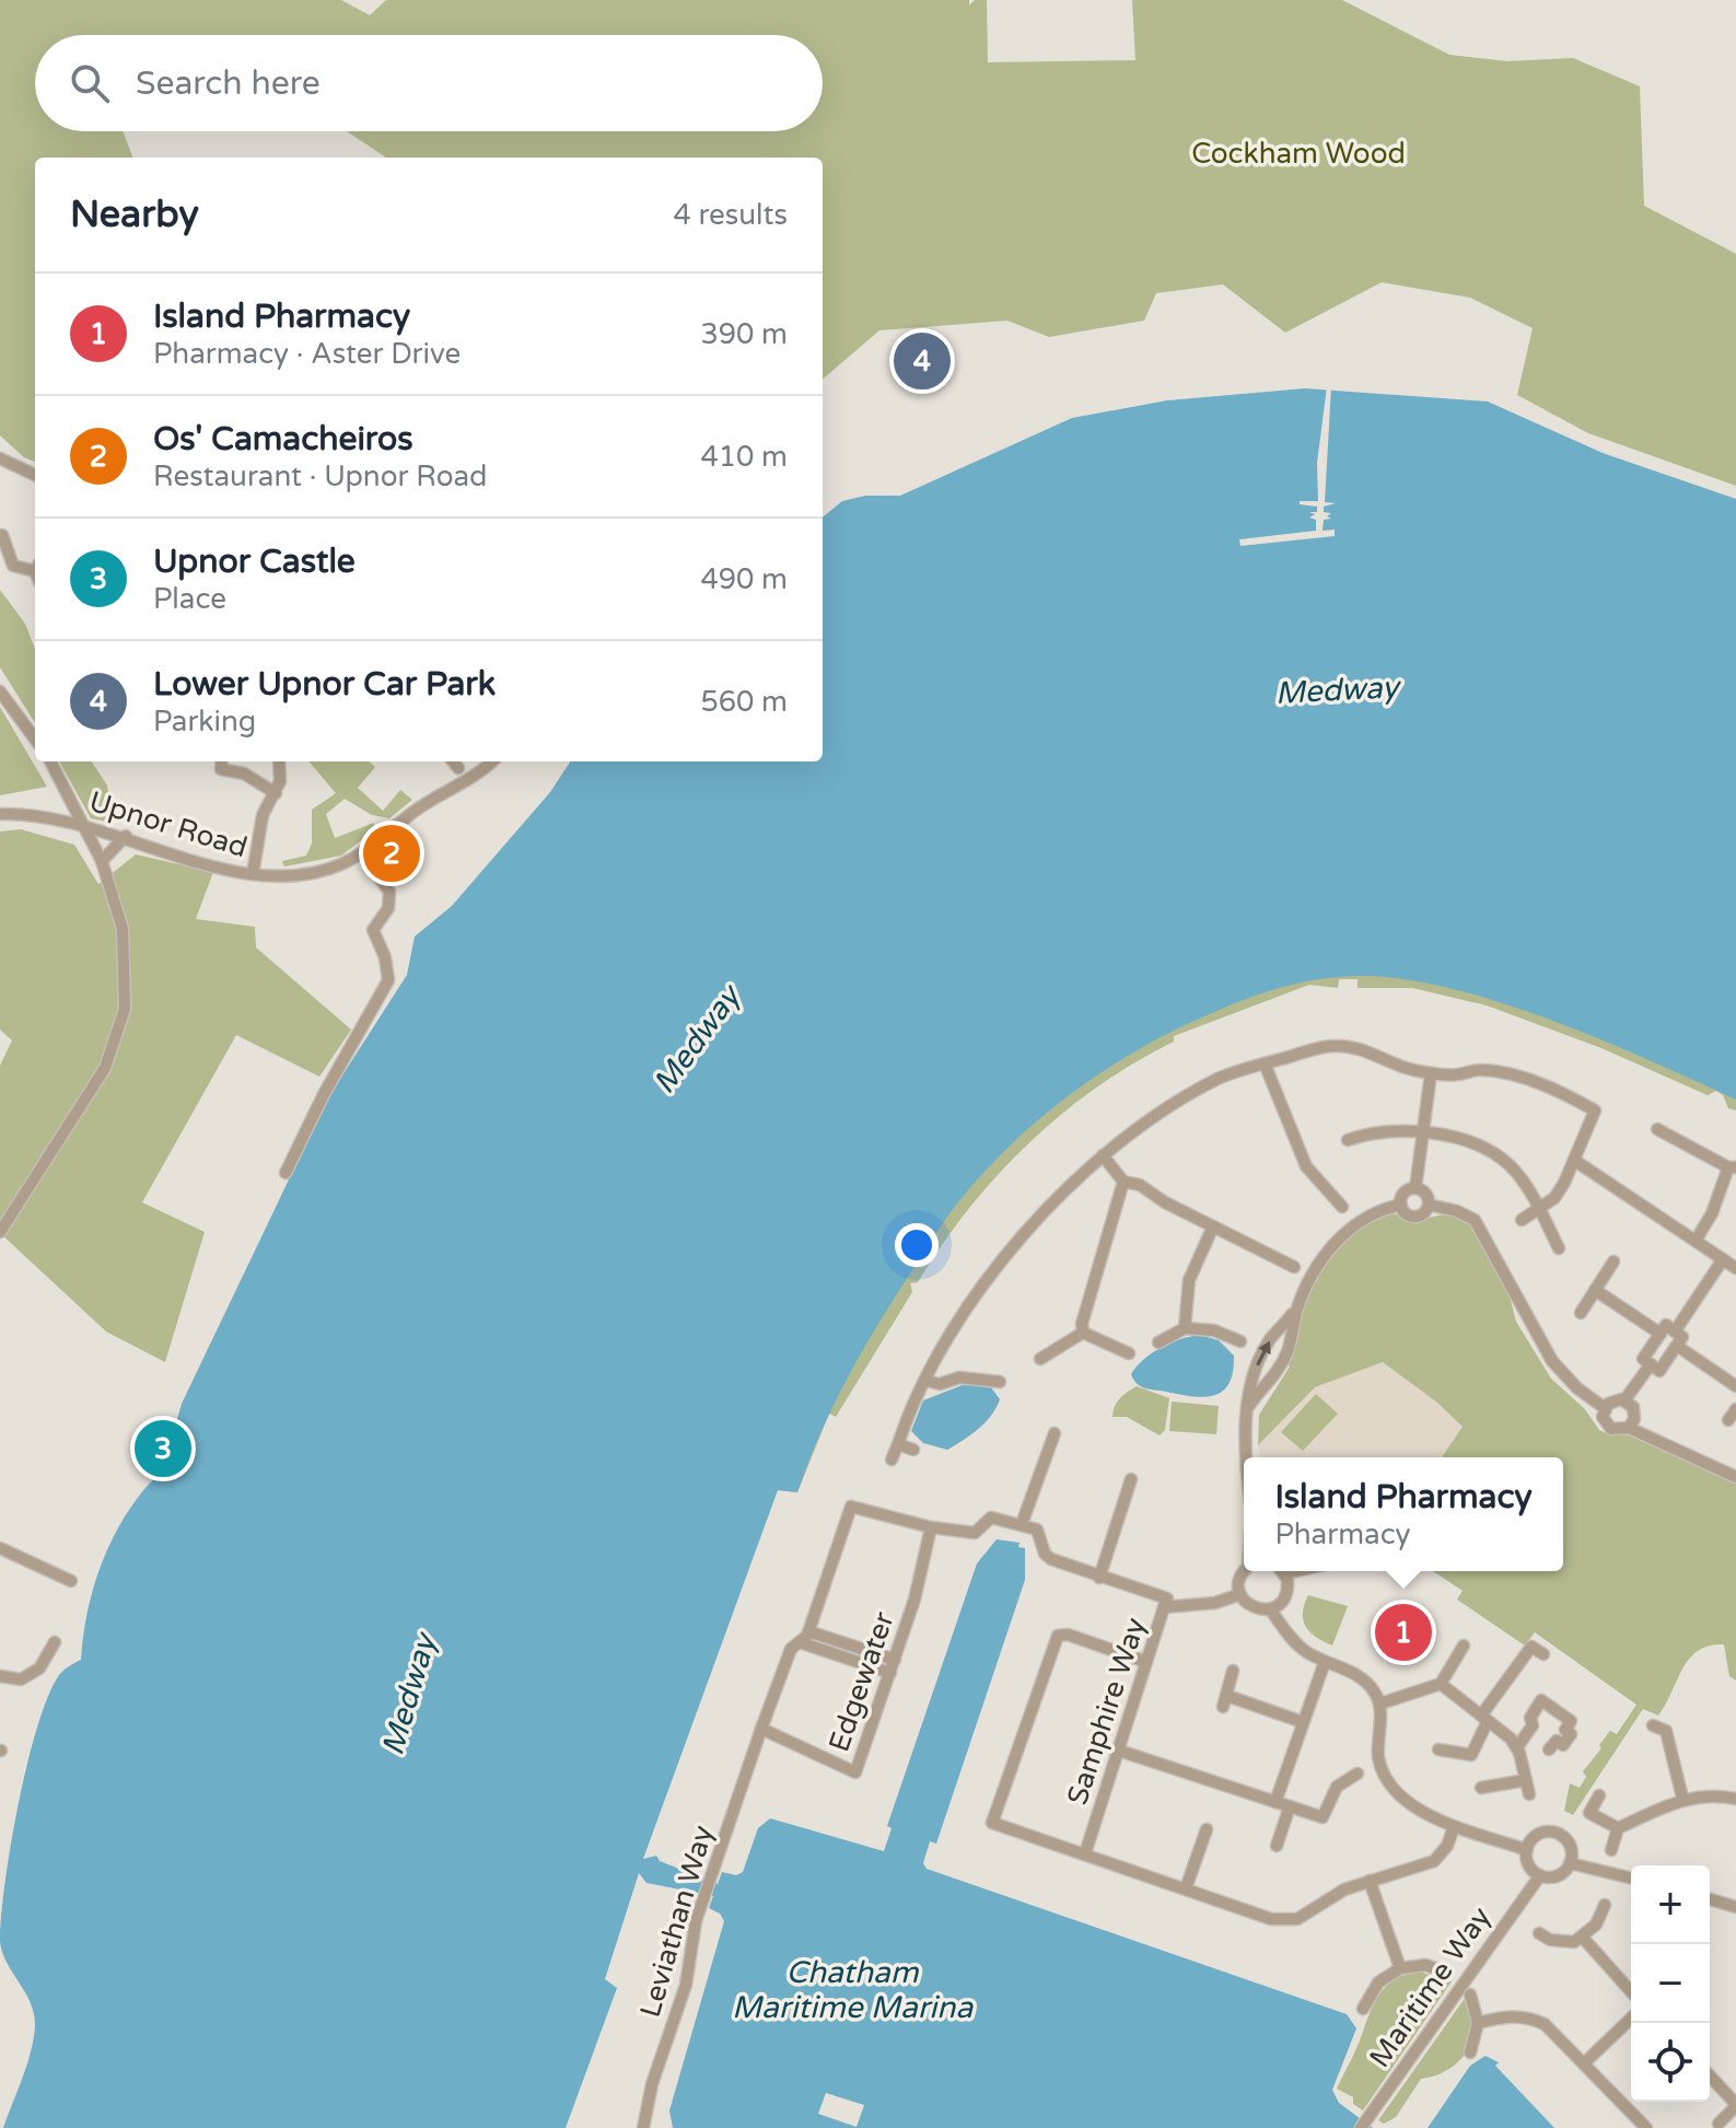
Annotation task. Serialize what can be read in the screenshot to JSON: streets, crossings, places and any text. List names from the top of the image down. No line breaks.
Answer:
{"streets":{"street":["Upnor Road","Edgewater","Samphire Way","Leviathan Way","Maritime Way"]},"crossings":[["Edgewater","Leviathan Way"]],"water":["Medway","Chatham Maritime Marina"],"parks":["Cockham Wood"],"page":{"search":"Search here","heading":["Nearby","4 results"],"list":[{"mark":"1","name":"Island Pharmacy","note":"Pharmacy · Aster Drive","value":"390 m"},{"mark":"2","name":"Os' Camacheiros","note":"Restaurant · Upnor Road","value":"410 m"},{"mark":"3","name":"Upnor Castle","note":"Place","value":"490 m"},{"mark":"4","name":"Lower Upnor Car Park","note":"Parking","value":"560 m"}],"pins":["4","2","3","1"],"popup":["Island Pharmacy","Pharmacy"],"map_buttons":["+","−"]}}
